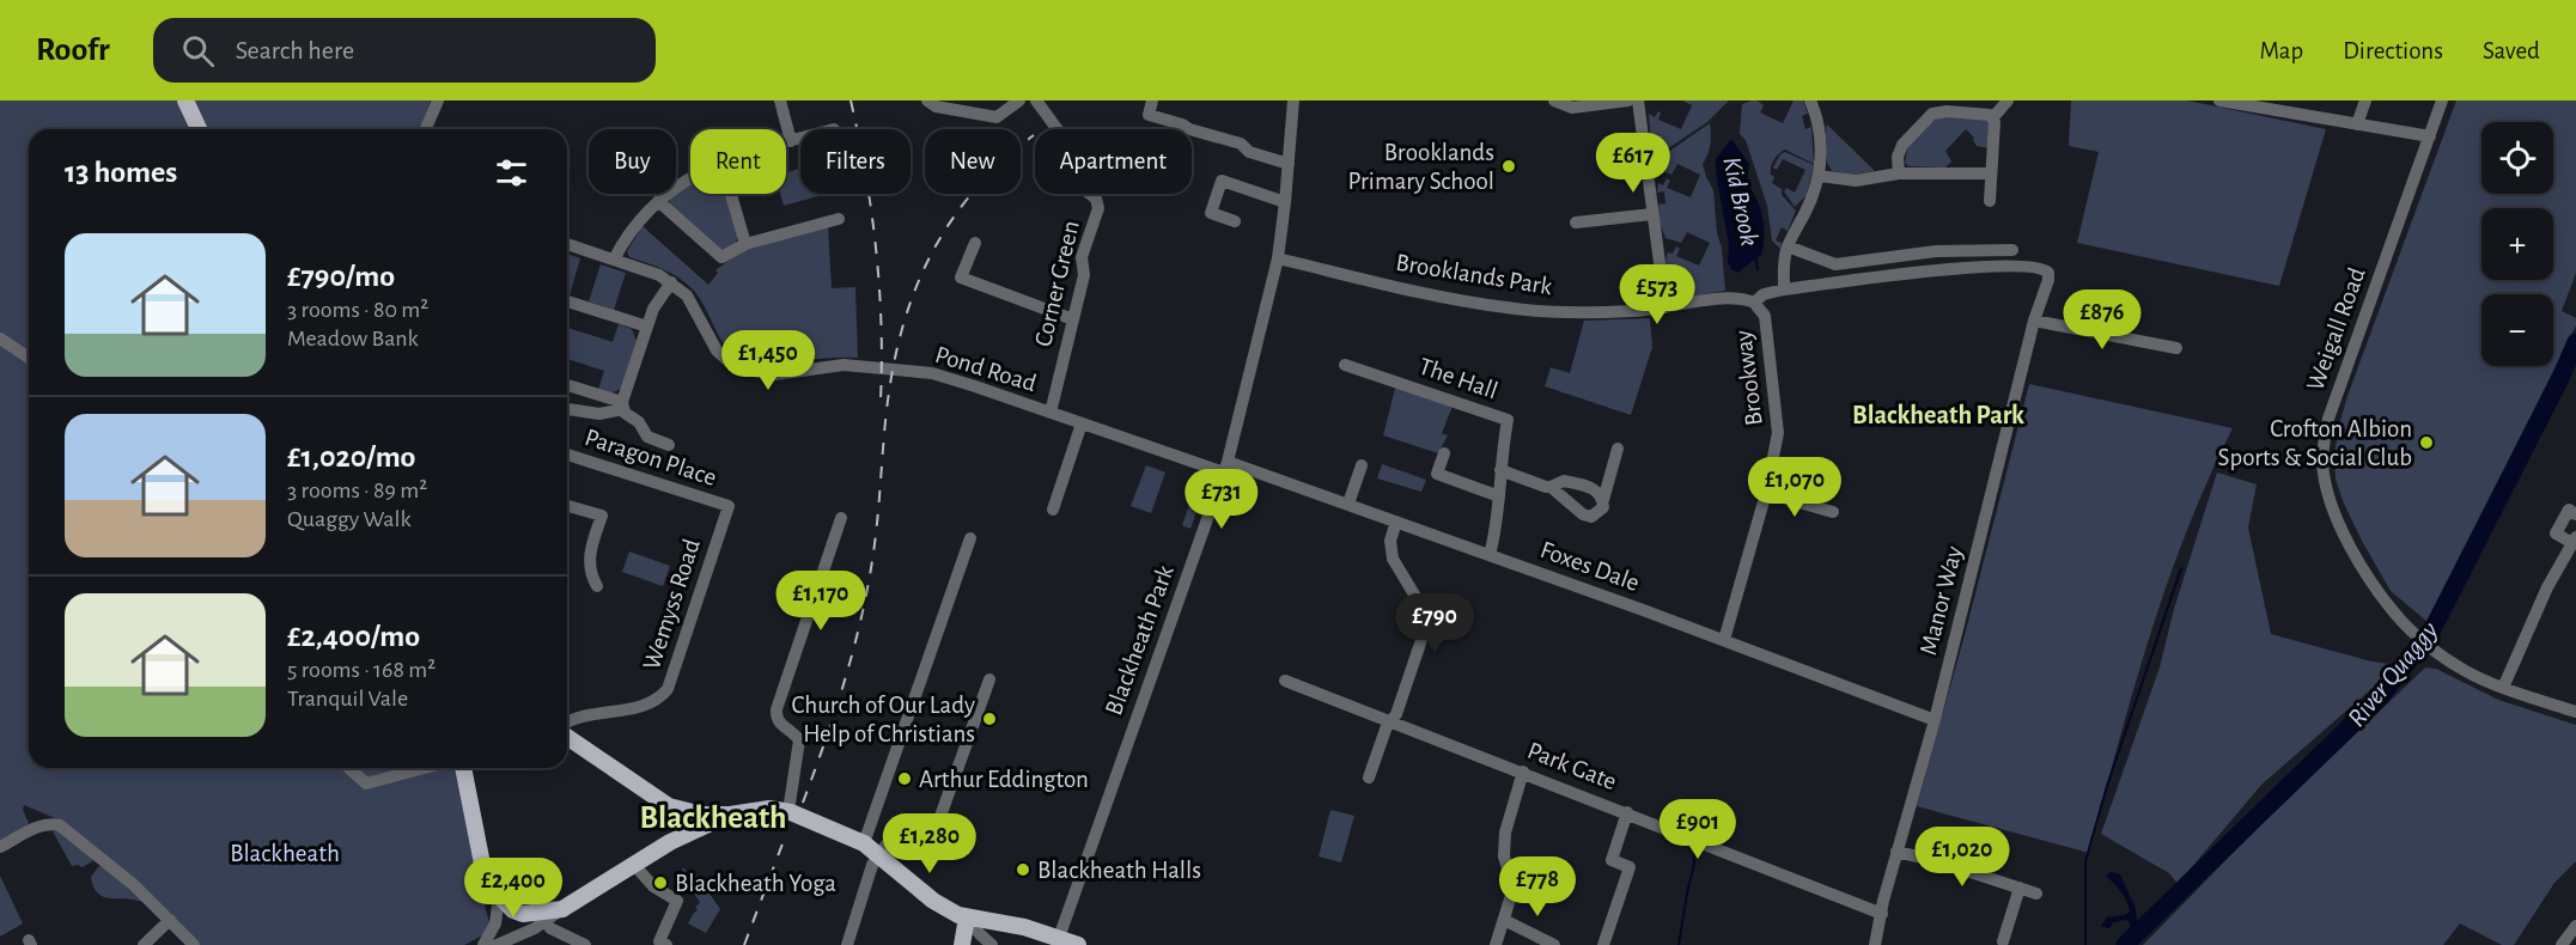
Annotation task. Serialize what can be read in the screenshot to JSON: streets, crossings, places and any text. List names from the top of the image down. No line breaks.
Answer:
{"streets":{"street":["Brooklands Park","Corner Green","Weigall Road","Pond Road","The Hall","Brookway","Paragon Place","Foxes Dale","Manor Way","Wemyss Road","Blackheath Park","Park Gate"]},"crossings":[["Brooklands Park","Brookway"],["Brooklands Park","Manor Way"],["Brooklands Park","Blackheath Park"],["Corner Green","Pond Road"],["Pond Road","Foxes Dale"],["Pond Road","Blackheath Park"],["The Hall","Foxes Dale"],["Brookway","Foxes Dale"],["Paragon Place","Wemyss Road"],["Foxes Dale","Manor Way"],["Foxes Dale","Blackheath Park"],["Manor Way","Park Gate"]],"districts":["Blackheath Park","Blackheath"],"water":["Kid Brook","River Quaggy"],"parks":["Blackheath"],"places":["Brooklands Primary School","Crofton Albion Sports & Social Club","Church of Our Lady Help of Christians","Arthur Eddington","Blackheath Halls","Blackheath Yoga"],"page":{"header":"Roofr","search":"Search here","nav":["Map","Directions","Saved"],"map_buttons":["+","−"],"chip":["Buy","Rent","Filters","New","Apartment"],"heading":"13 homes","price":["£617","£573","£876","£1,450","£1,070","£731","£1,170","£790","£901","£1,280","£1,020","£778","£2,400"],"list":[{"name":"£790/mo","note":"3 rooms · 80 m² · Meadow Bank"},{"name":"£1,020/mo","note":"3 rooms · 89 m² · Quaggy Walk"},{"name":"£2,400/mo","note":"5 rooms · 168 m² · Tranquil Vale"}]}}
